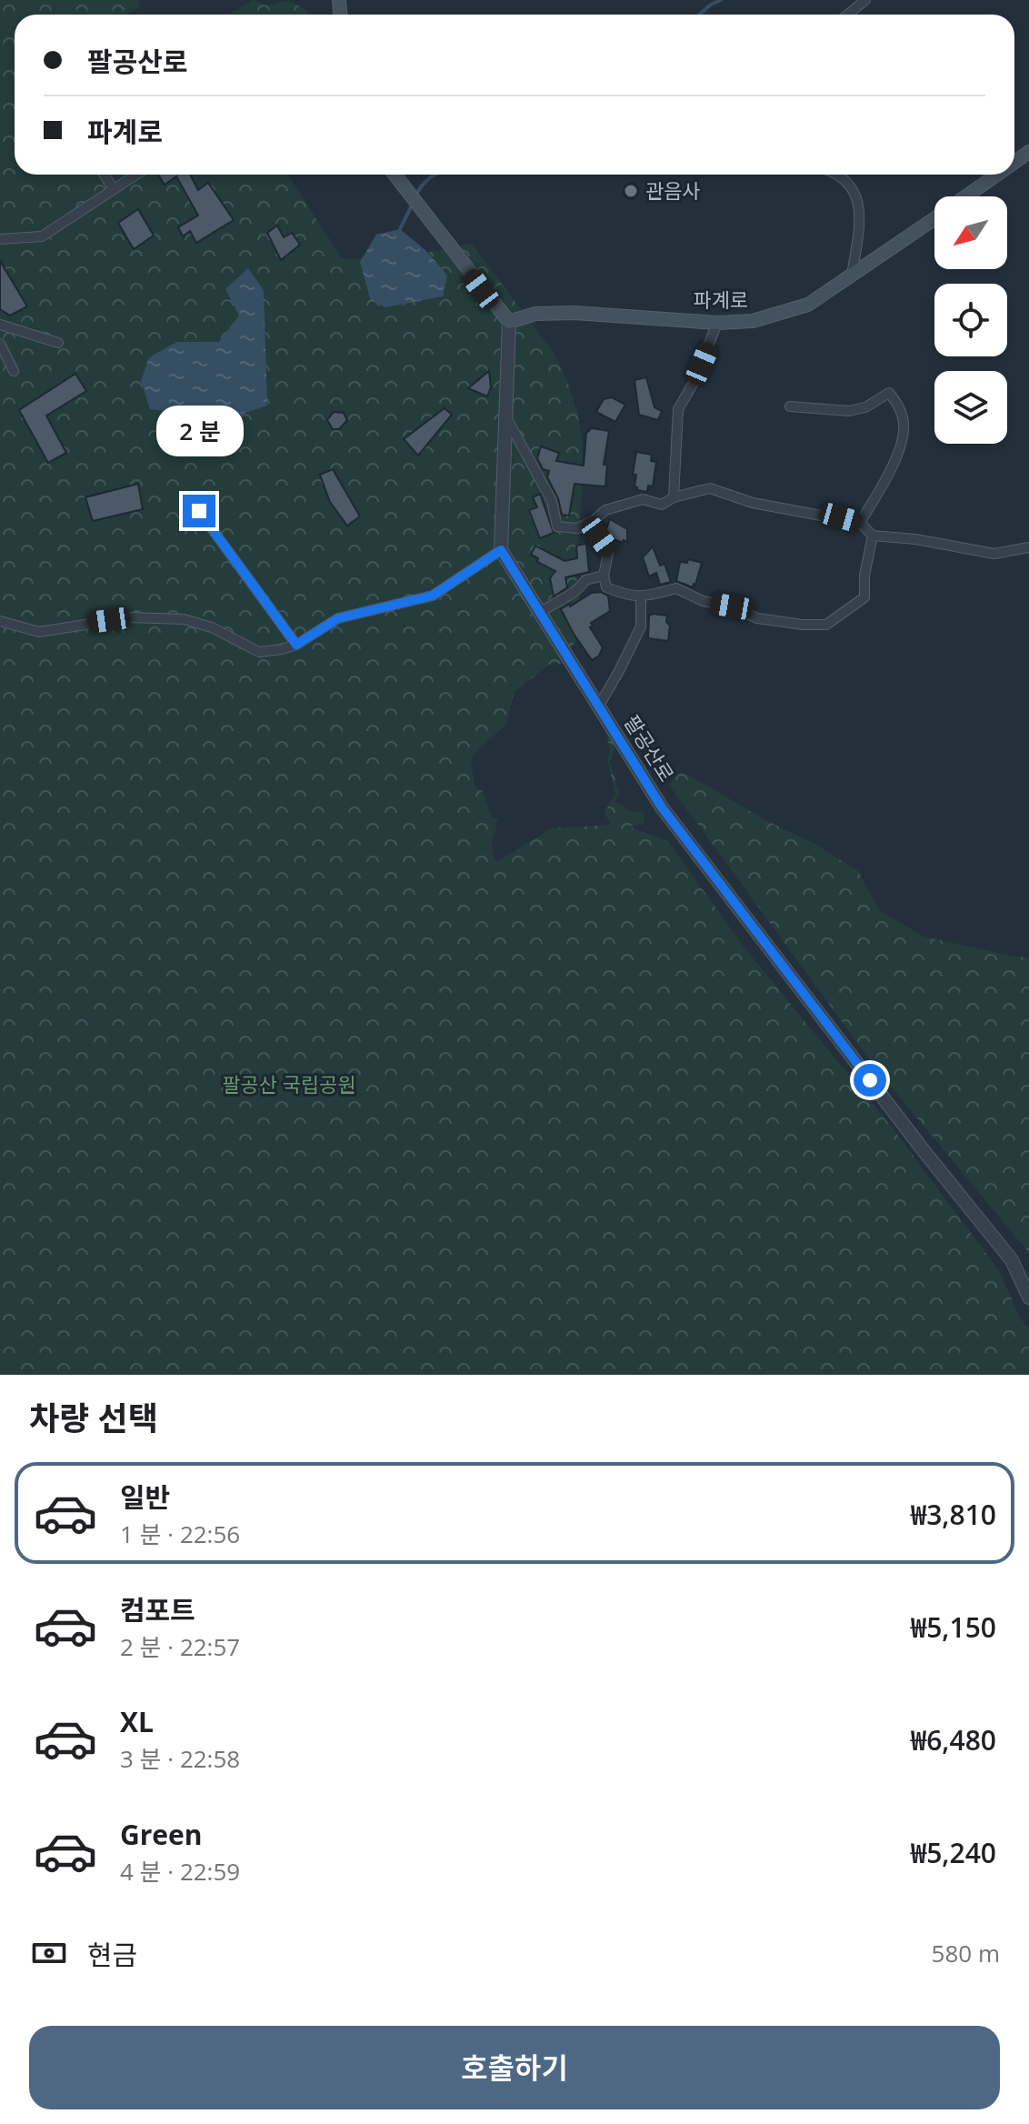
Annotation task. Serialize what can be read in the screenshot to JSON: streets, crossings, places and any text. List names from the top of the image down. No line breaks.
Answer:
{"streets":{"main road":["파계로"],"street":["팔공산로"]},"parks":["팔공산 국립공원"],"places":["관음사"],"north":"bottom left","page":{"banner":["팔공산로","파계로"],"bubble":"2 분","heading":"차량 선택","list":[{"name":"일반","note":"1 분 · 22:56","value":"₩3,810"},{"name":"컴포트","note":"2 분 · 22:57","value":"₩5,150"},{"name":"XL","note":"3 분 · 22:58","value":"₩6,480"},{"name":"Green","note":"4 분 · 22:59","value":"₩5,240"}],"pay":["현금","580 m"],"buttons":"호출하기"}}
